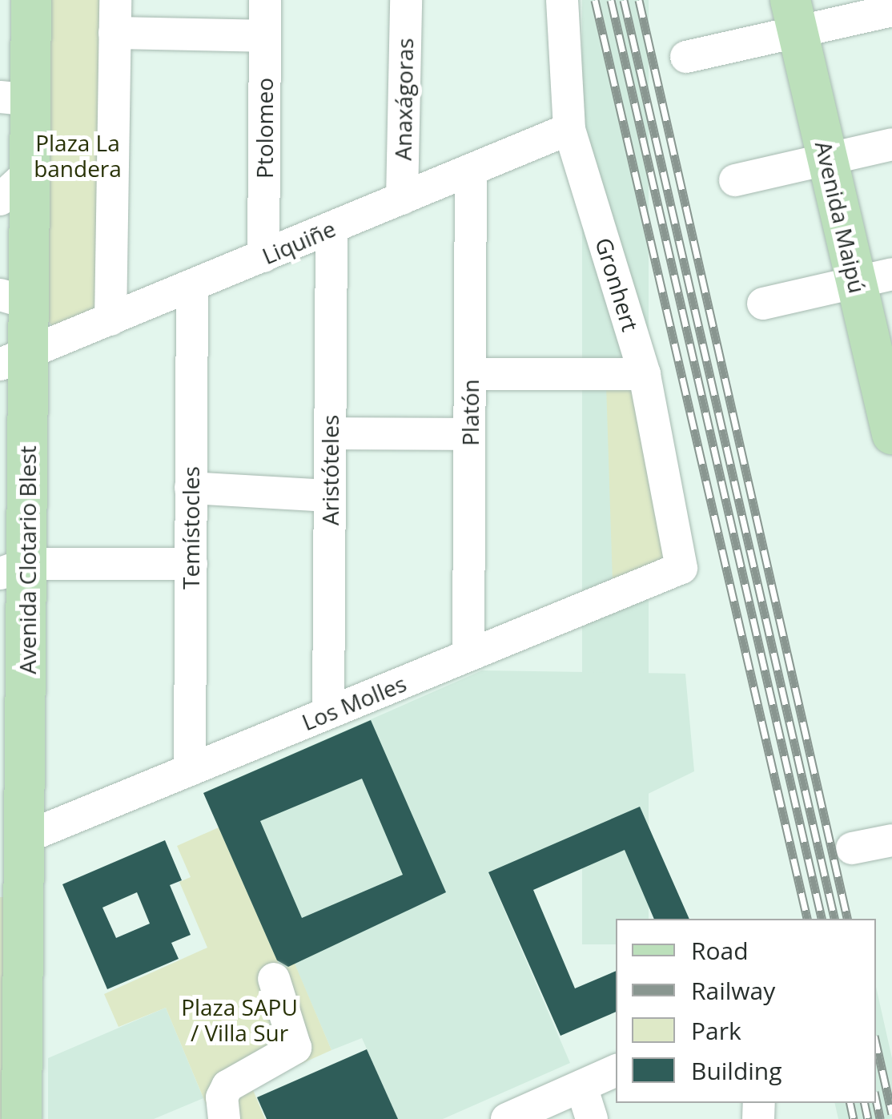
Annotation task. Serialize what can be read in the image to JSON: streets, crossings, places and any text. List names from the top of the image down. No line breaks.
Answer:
{"streets":{"main road":["Avenida Maipú","Avenida Clotario Blest"],"street":["Anaxágoras","Ptolomeo","Liquiñe","Gronhert","Platón","Aristóteles","Temístocles","Los Molles"]},"crossings":[["Anaxágoras","Liquiñe"],["Ptolomeo","Liquiñe"],["Liquiñe","Gronhert"],["Liquiñe","Platón"],["Liquiñe","Aristóteles"],["Liquiñe","Temístocles"],["Liquiñe","Avenida Clotario Blest"],["Gronhert","Los Molles"],["Platón","Los Molles"],["Aristóteles","Los Molles"],["Temístocles","Los Molles"],["Avenida Clotario Blest","Los Molles"]],"parks":["Plaza La bandera","Plaza SAPU / Villa Sur"],"legend":["Road","Railway","Park","Building"]}
